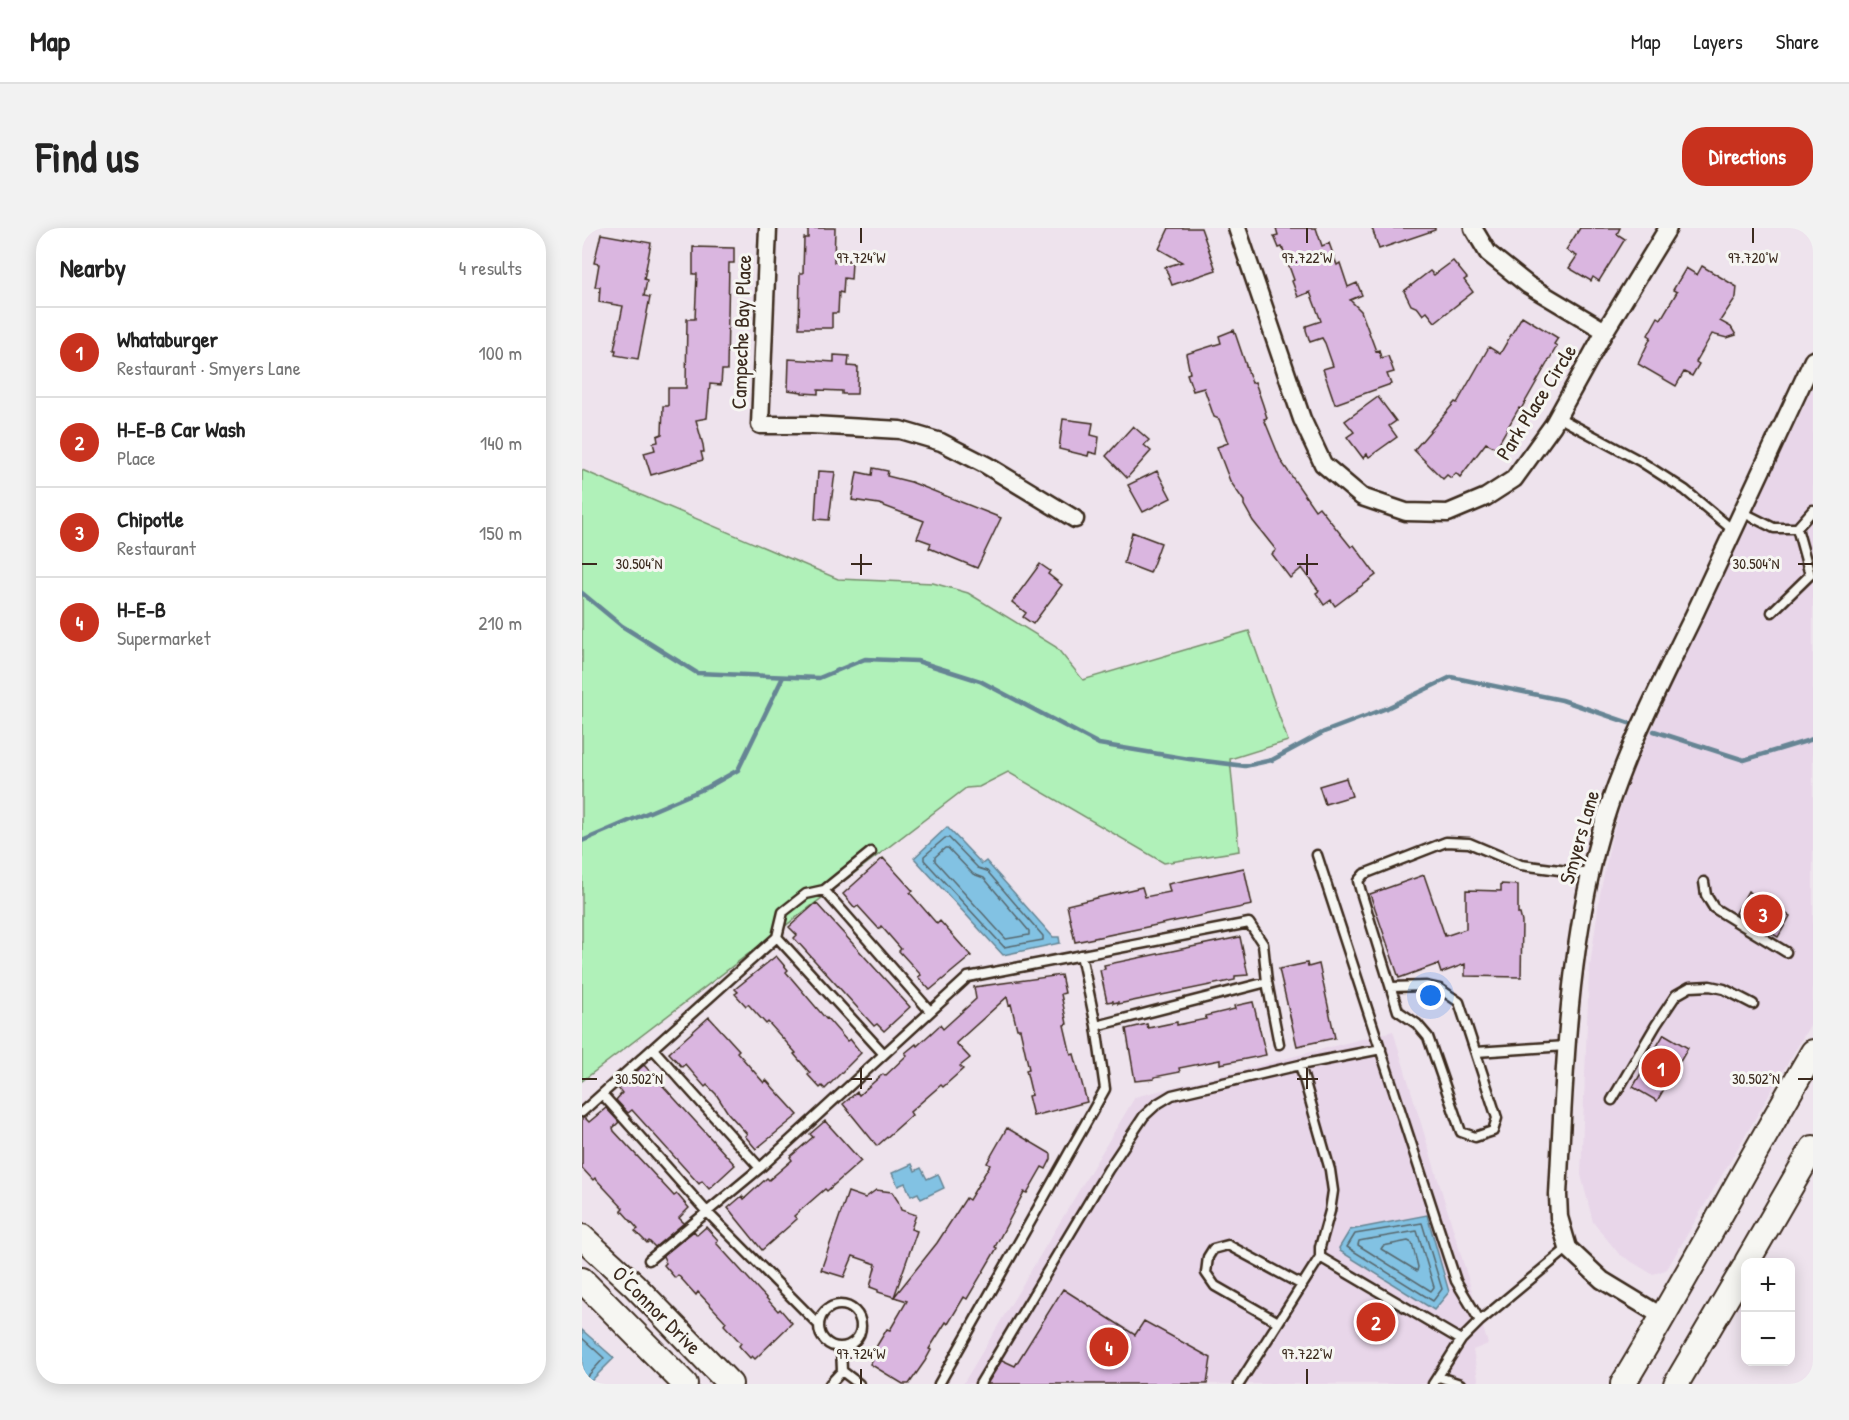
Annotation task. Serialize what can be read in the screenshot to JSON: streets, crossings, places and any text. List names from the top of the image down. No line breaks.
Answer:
{"streets":{"main road":["O'Connor Drive"],"street":["Campeche Bay Place","Park Place Circle","Smyers Lane"]},"page":{"header":"Map","nav":["Map","Layers","Share"],"buttons":"Directions","title":"Find us","heading":["Nearby","4 results"],"list":[{"mark":"1","name":"Whataburger","note":"Restaurant · Smyers Lane","value":"100 m"},{"mark":"2","name":"H-E-B Car Wash","note":"Place","value":"140 m"},{"mark":"3","name":"Chipotle","note":"Restaurant","value":"150 m"},{"mark":"4","name":"H-E-B","note":"Supermarket","value":"210 m"}],"pins":["3","1","2","4"],"map_buttons":["+","−"]},"coordinates":["97.724°W","97.722°W","97.720°W","30.504°N","30.502°N"]}
